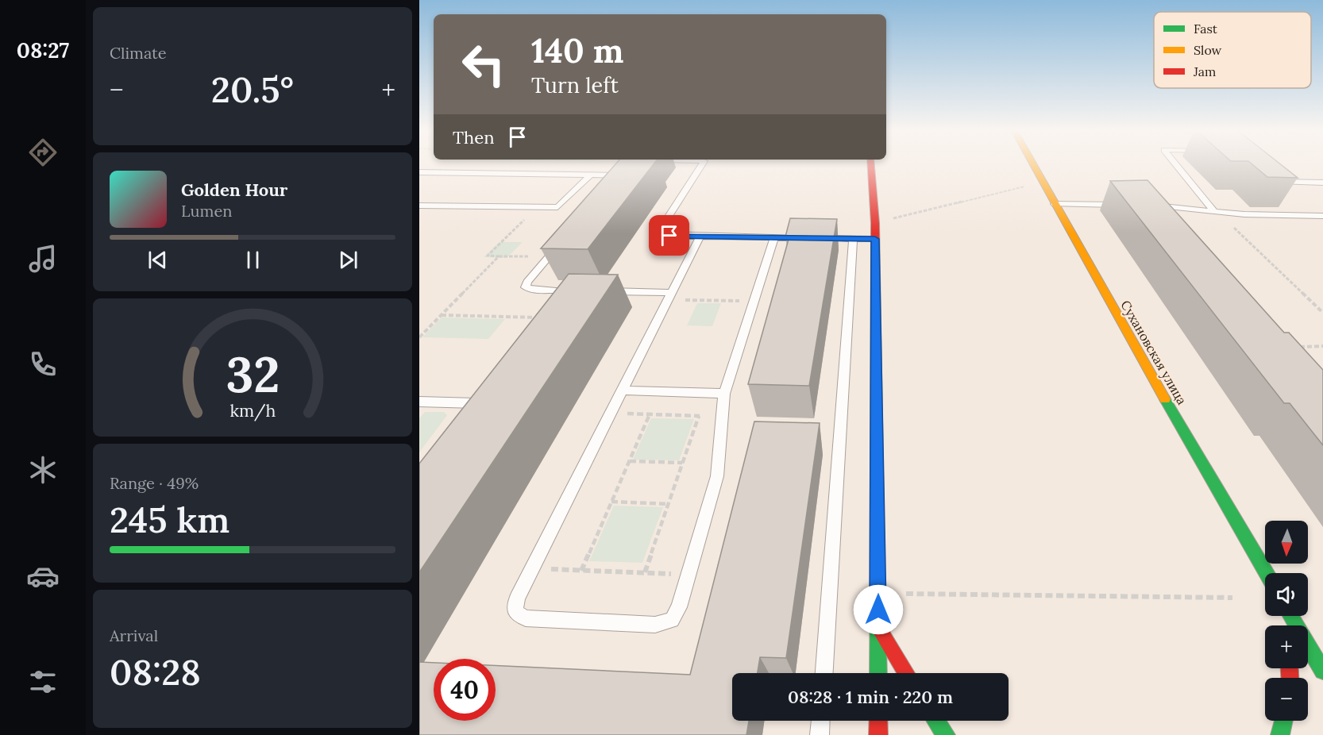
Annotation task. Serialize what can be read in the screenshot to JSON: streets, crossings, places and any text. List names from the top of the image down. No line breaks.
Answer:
{"streets":{"street":["Сухановская улица"]},"legend":["Fast","Slow","Jam"],"north":"bottom","page":{"tabs":"08:27","tile":["Climate",["Range · 49%","245 km"],["Arrival","08:28"]],"turn":["140 m","Turn left"],"heat":["−","20.5°","+"],"then":"Then","song":["Golden Hour","Lumen"],"map_buttons":["+","−"],"limit":"40","trip":"08:28 · 1 min · 220 m","gauge":["32","km/h"]}}
